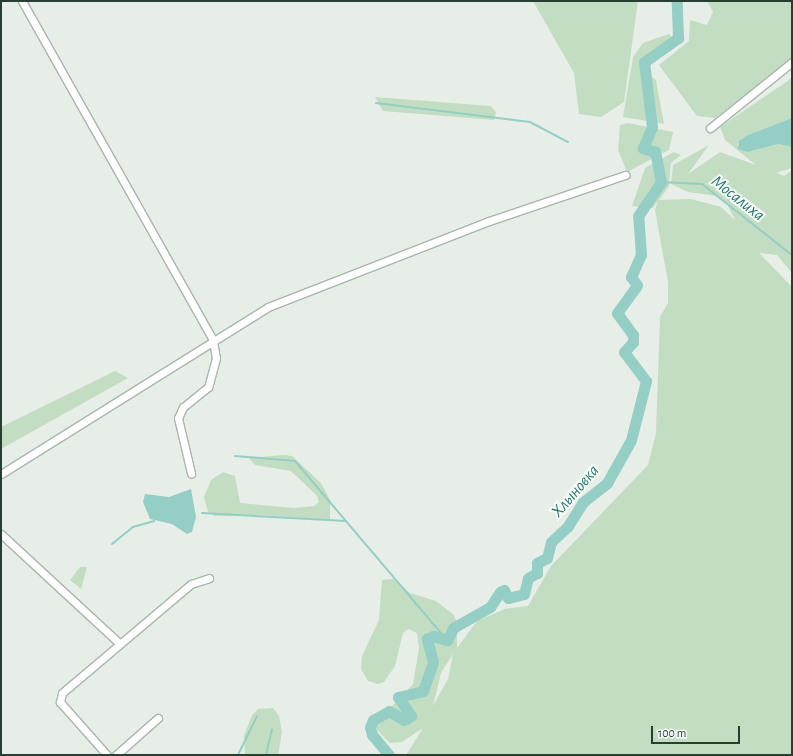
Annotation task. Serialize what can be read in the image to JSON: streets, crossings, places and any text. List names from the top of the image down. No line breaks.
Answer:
{"water":["Мосалиха","Хлыновка"],"scale_bar":"100 m"}
